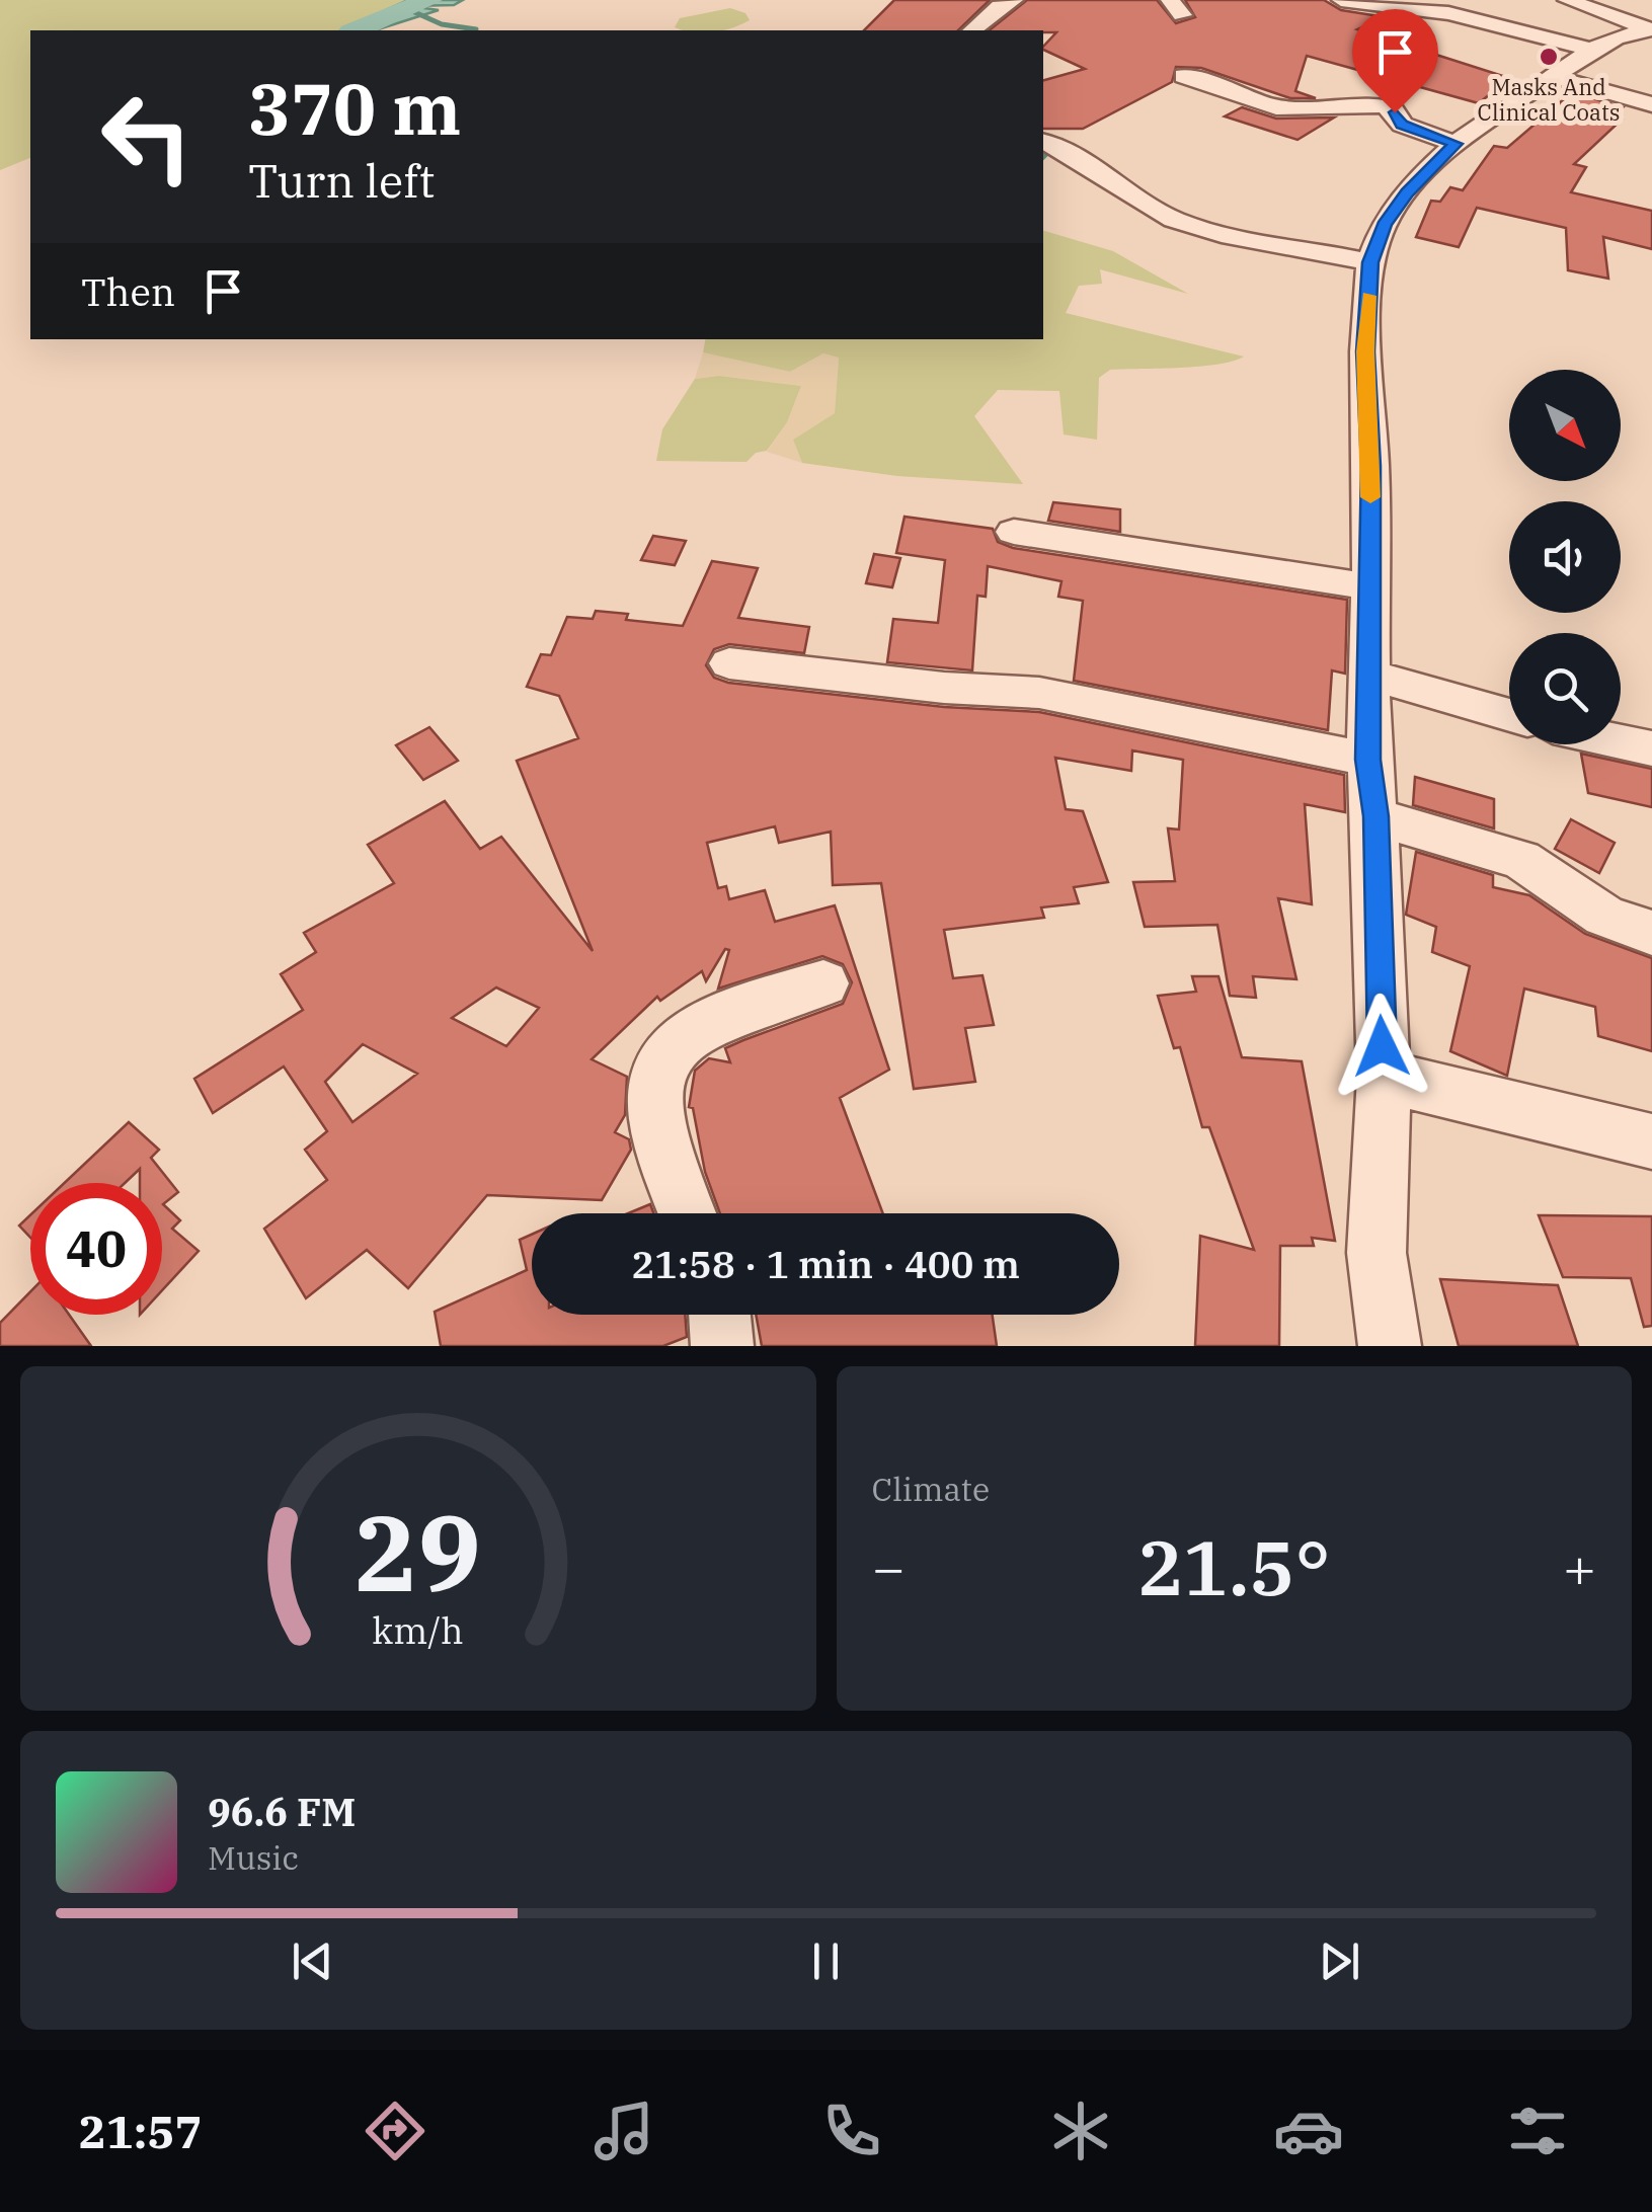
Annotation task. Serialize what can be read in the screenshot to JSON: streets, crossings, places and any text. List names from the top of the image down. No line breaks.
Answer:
{"places":["Masks And Clinical Coats"],"north":"bottom right","page":{"turn":["370 m","Turn left"],"then":"Then","limit":"40","trip":"21:58 · 1 min · 400 m","tile":"Climate","heat":["−","21.5°","+"],"song":["96.6 FM","Music"],"tabs":"21:57","gauge":["29","km/h"]}}
